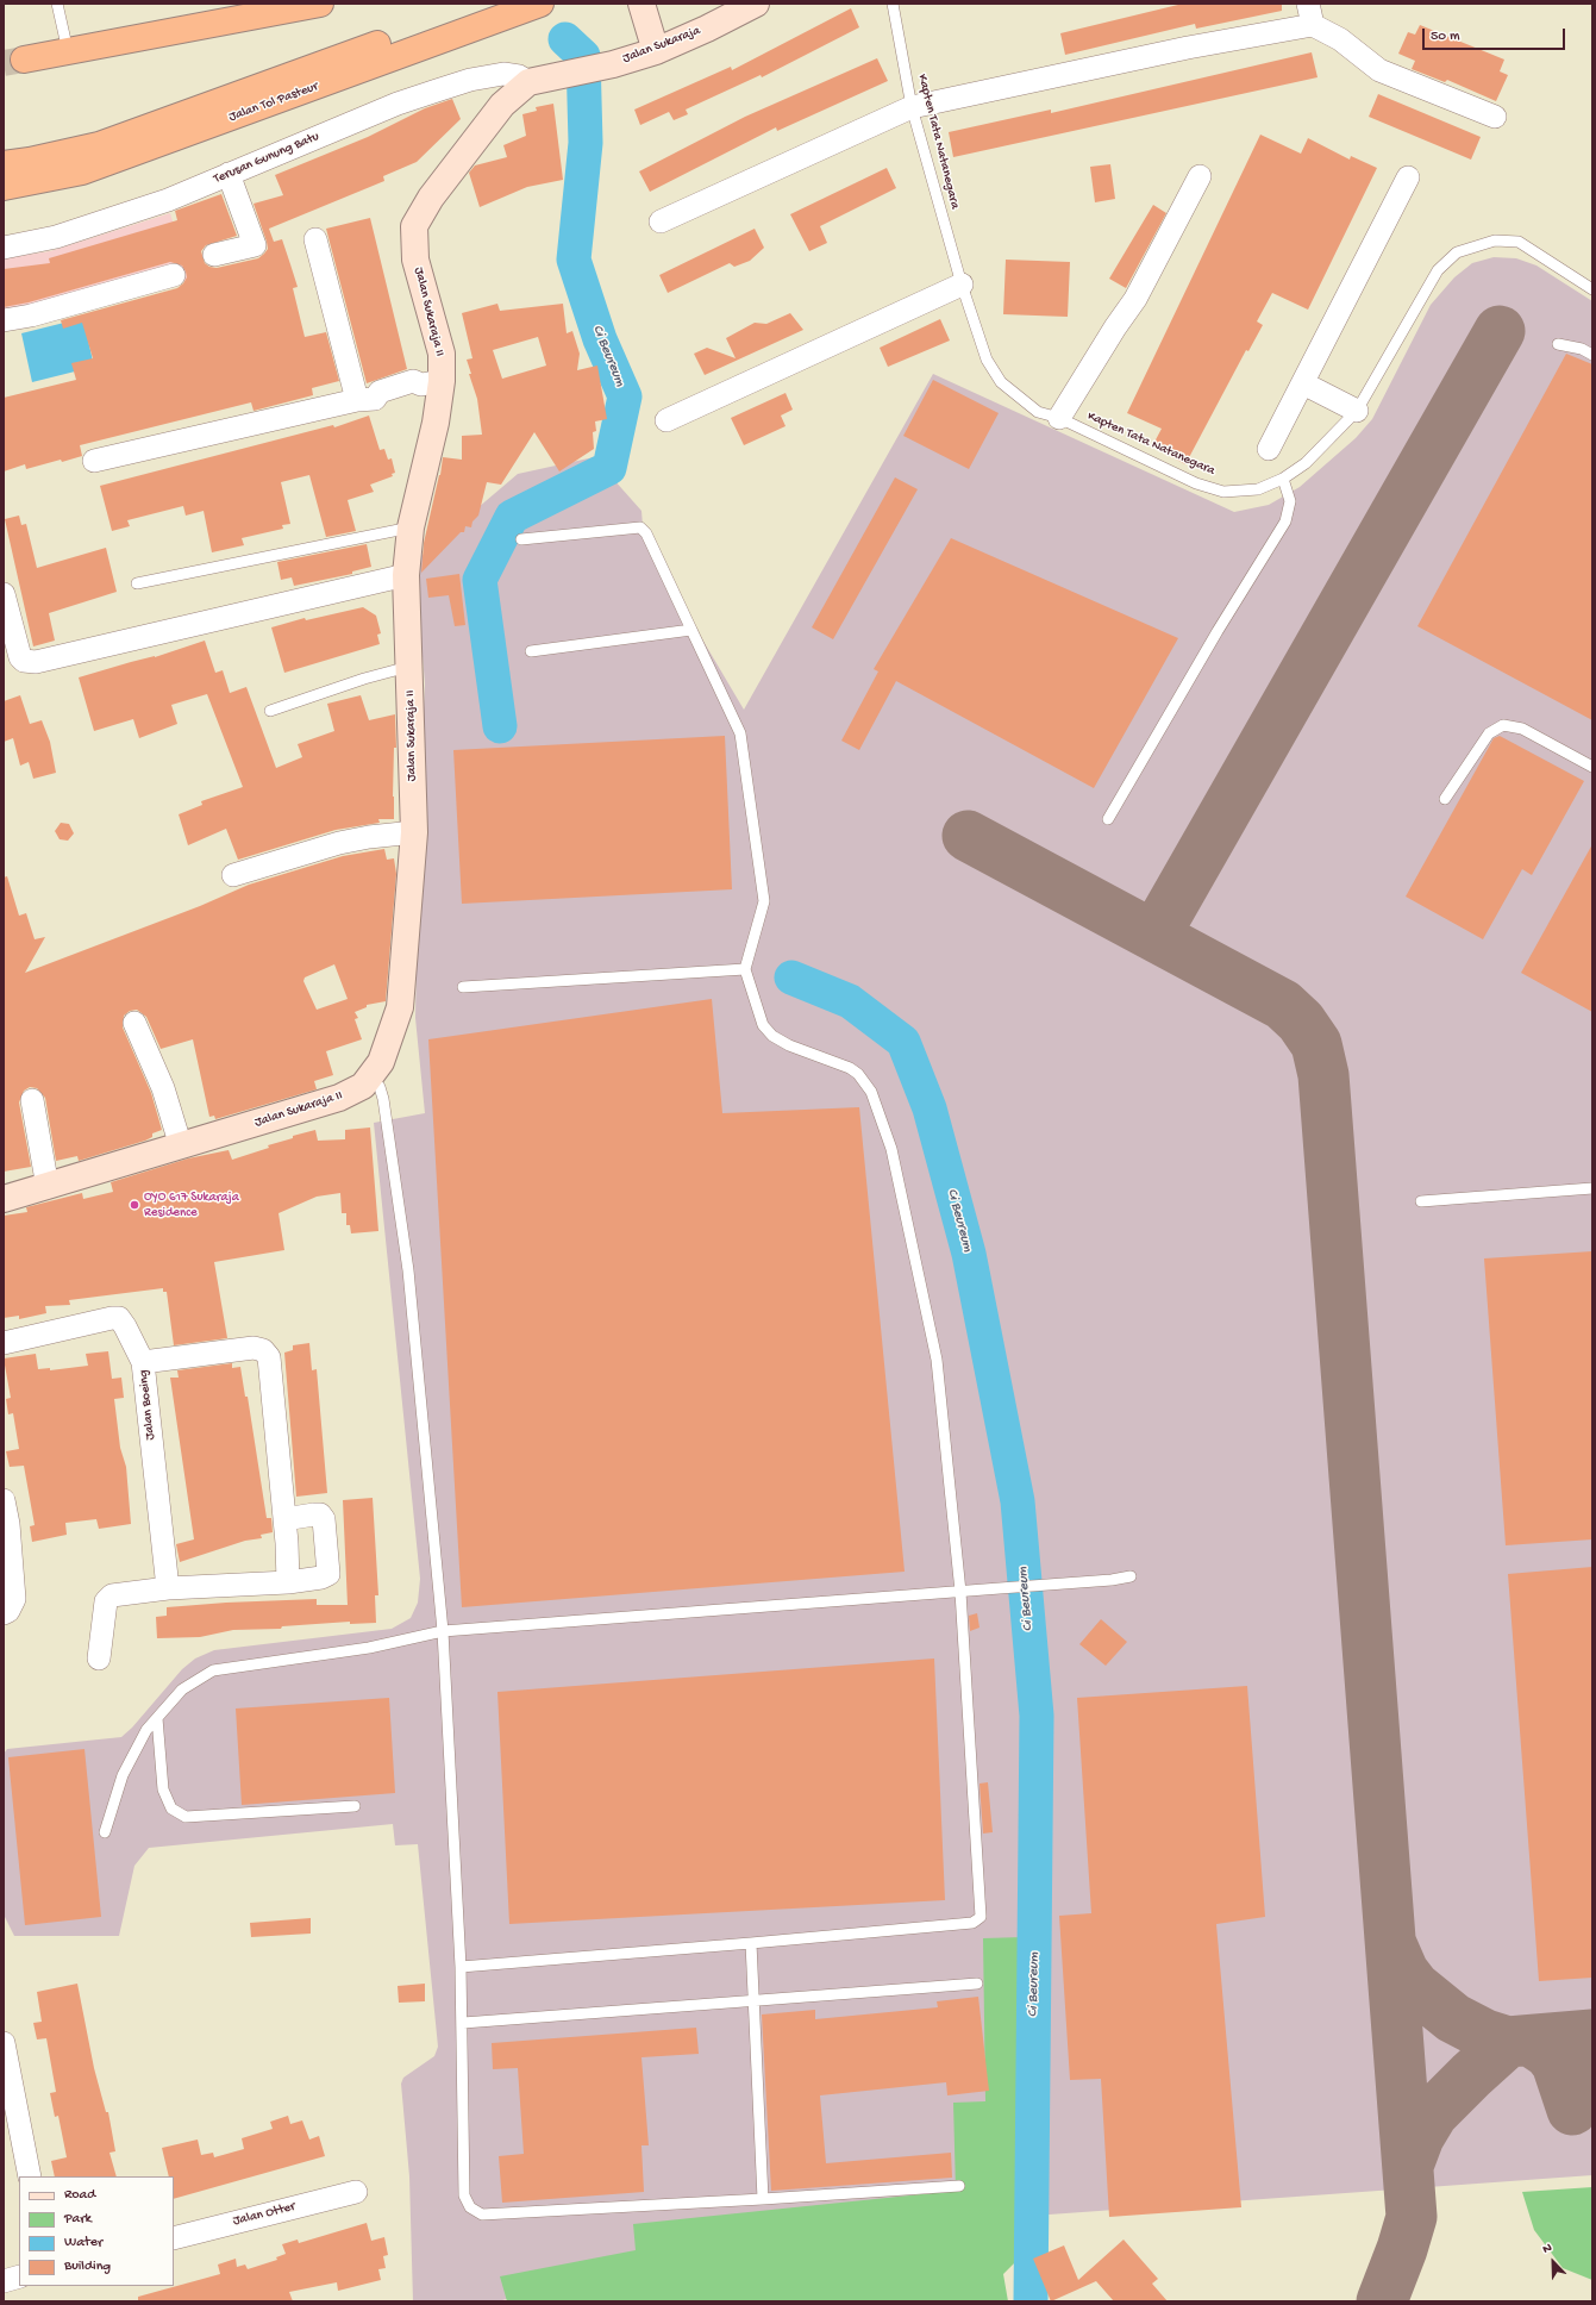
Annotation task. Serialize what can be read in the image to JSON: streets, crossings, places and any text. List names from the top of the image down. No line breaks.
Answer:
{"streets":{"highway":["Jalan Tol Pasteur"],"main road":["Jalan Sukaraja","Jalan Sukaraja II"],"street":["Terusan Gunung Batu","Jalan Boeing","Jalan Otter"],"lane":["Kapten Tata Natanegara"]},"crossings":[["Jalan Sukaraja","Terusan Gunung Batu"],["Jalan Sukaraja","Jalan Sukaraja II"],["Terusan Gunung Batu","Jalan Sukaraja II"]],"water":["Ci Beureum"],"places":["OYO 617 Sukaraja Residence"],"legend":["Road","Park","Water","Building"],"scale_bar":"50 m","north":"top left"}
